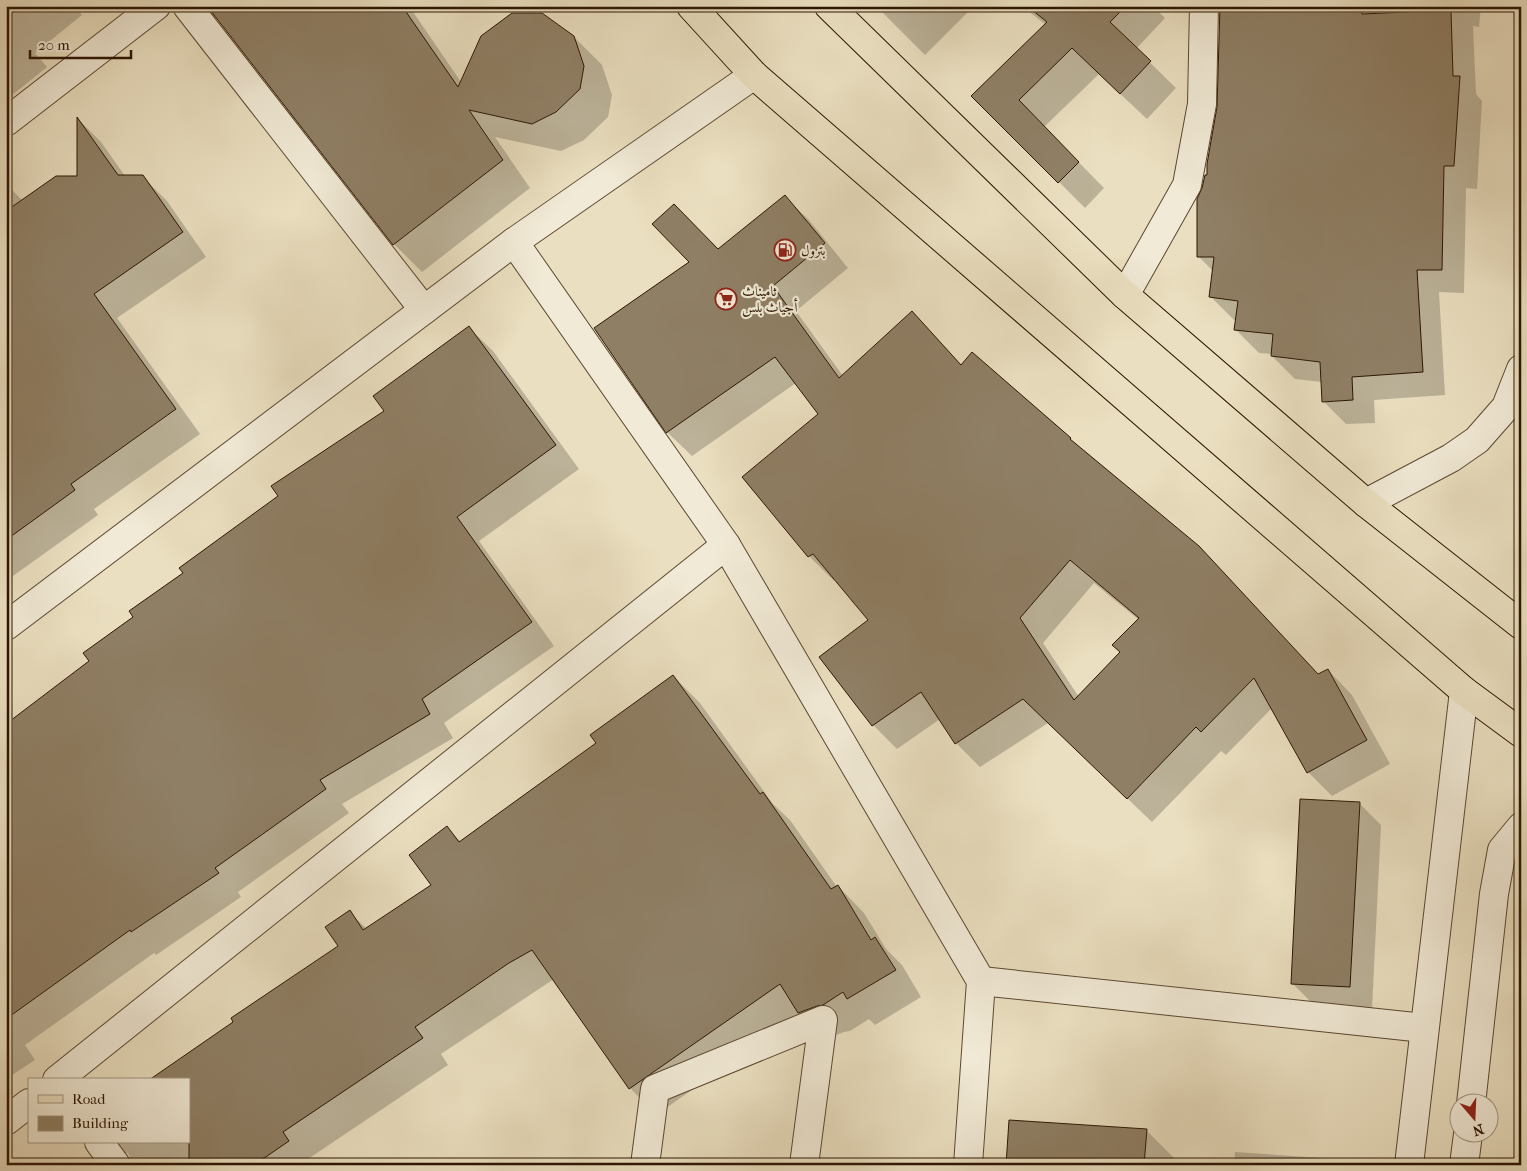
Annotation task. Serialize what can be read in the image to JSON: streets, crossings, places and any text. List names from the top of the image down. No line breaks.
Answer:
{"places":{"fuel station":["بترول"],"supermarket":["ثاميناث أجياث بلس"]},"legend":["Road","Building"],"scale_bar":"20 m","north":"bottom"}
